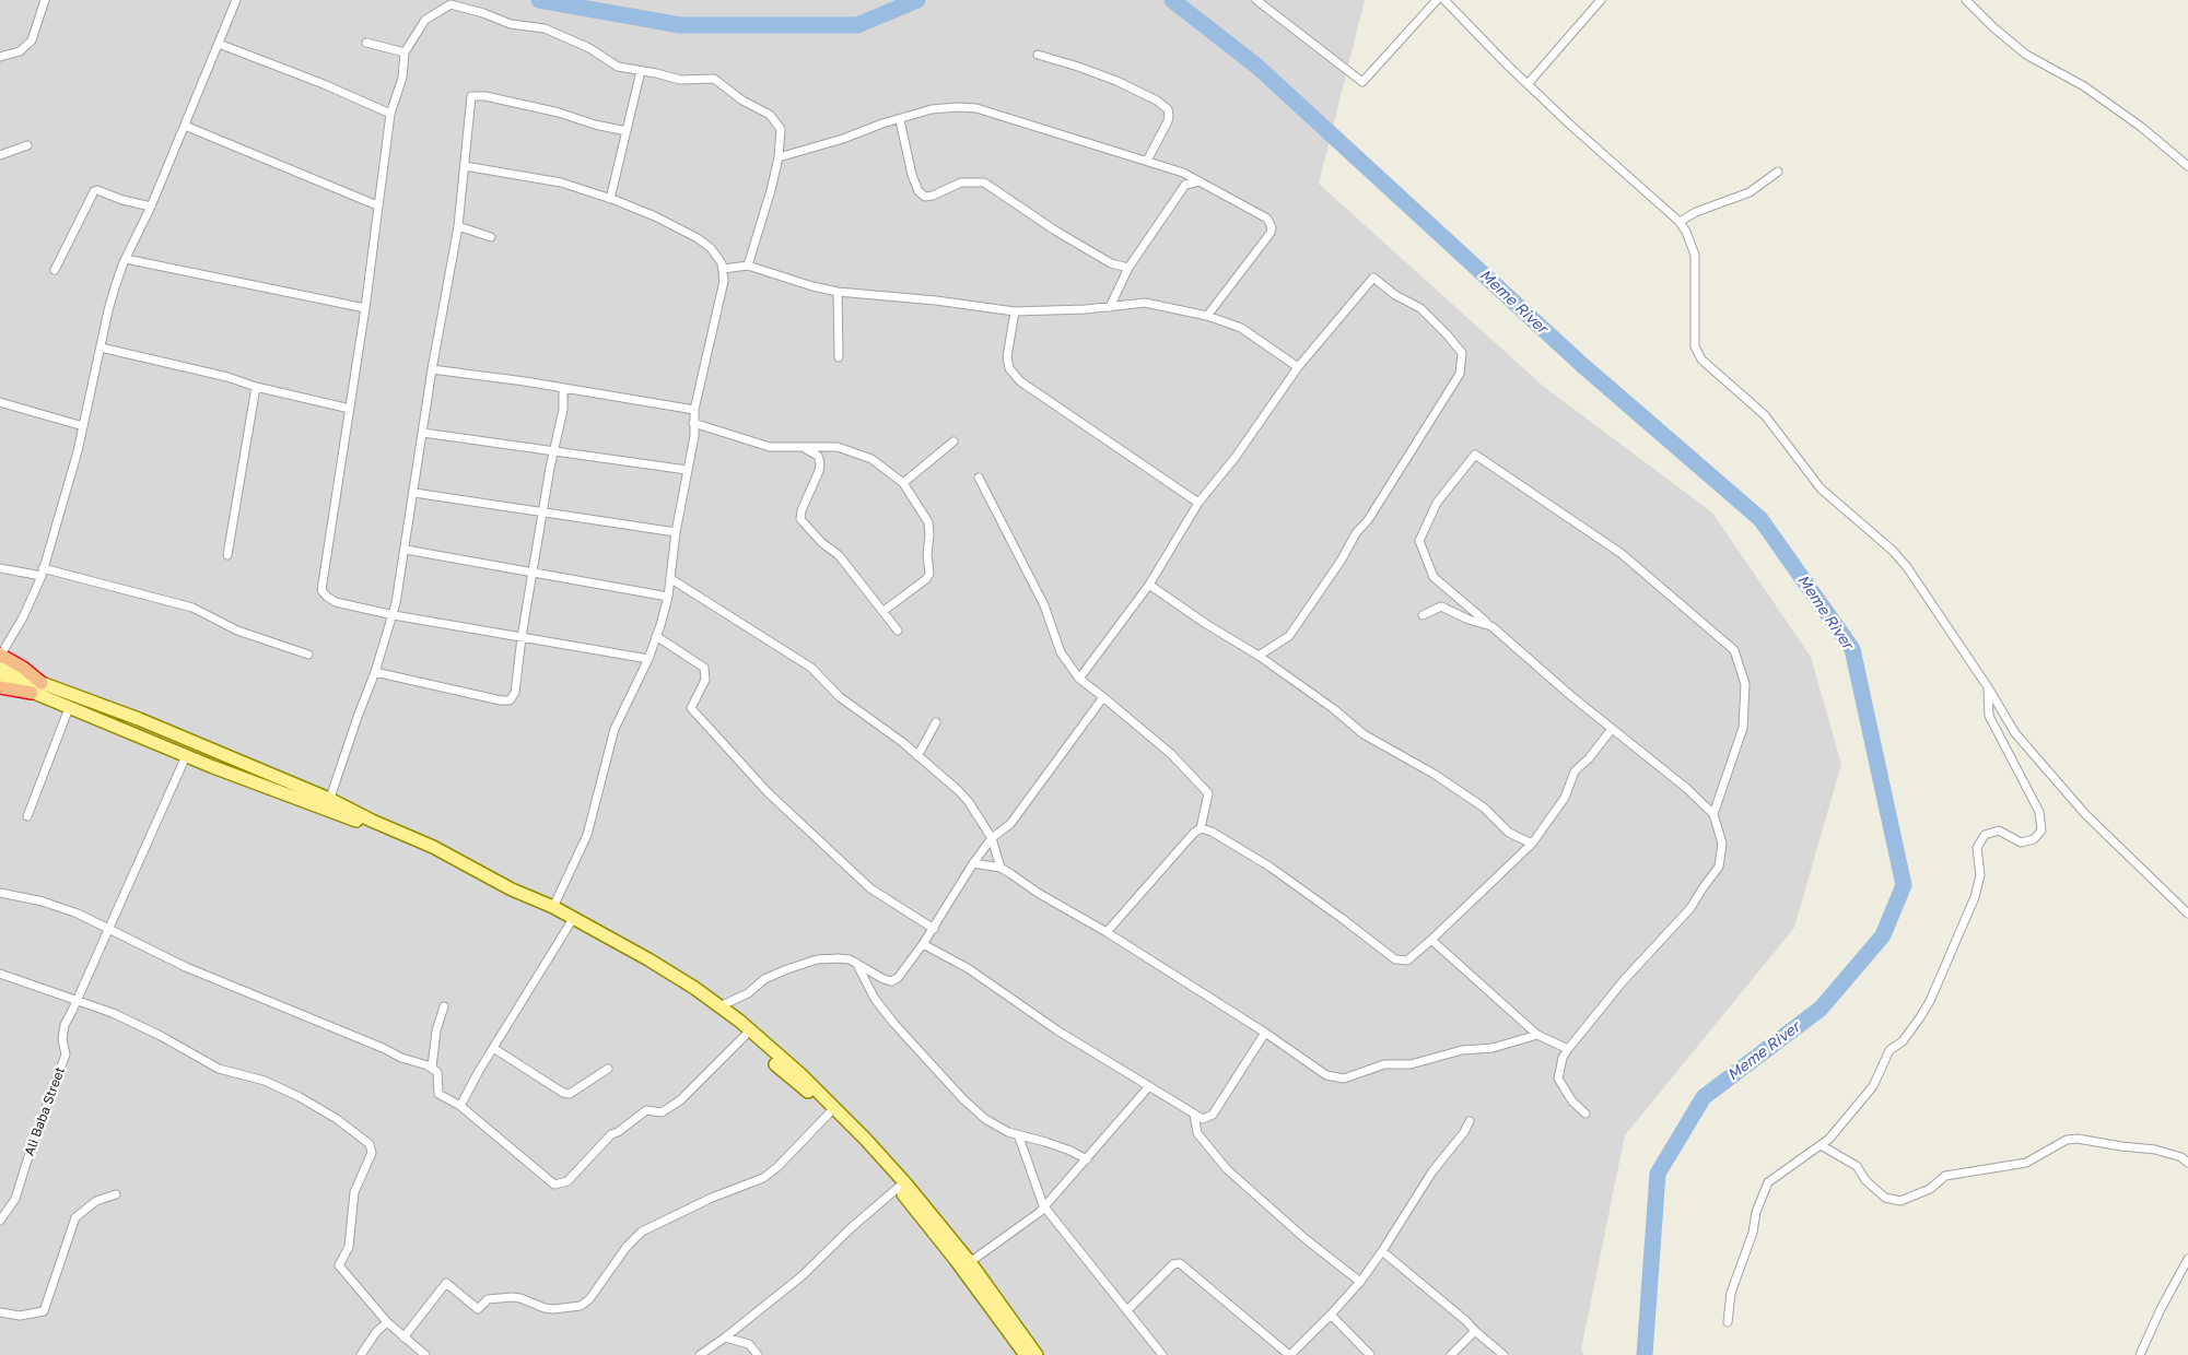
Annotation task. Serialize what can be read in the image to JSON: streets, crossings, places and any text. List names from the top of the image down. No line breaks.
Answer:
{"streets":{"street":["Ali Baba Street"]},"water":["Meme River"]}
